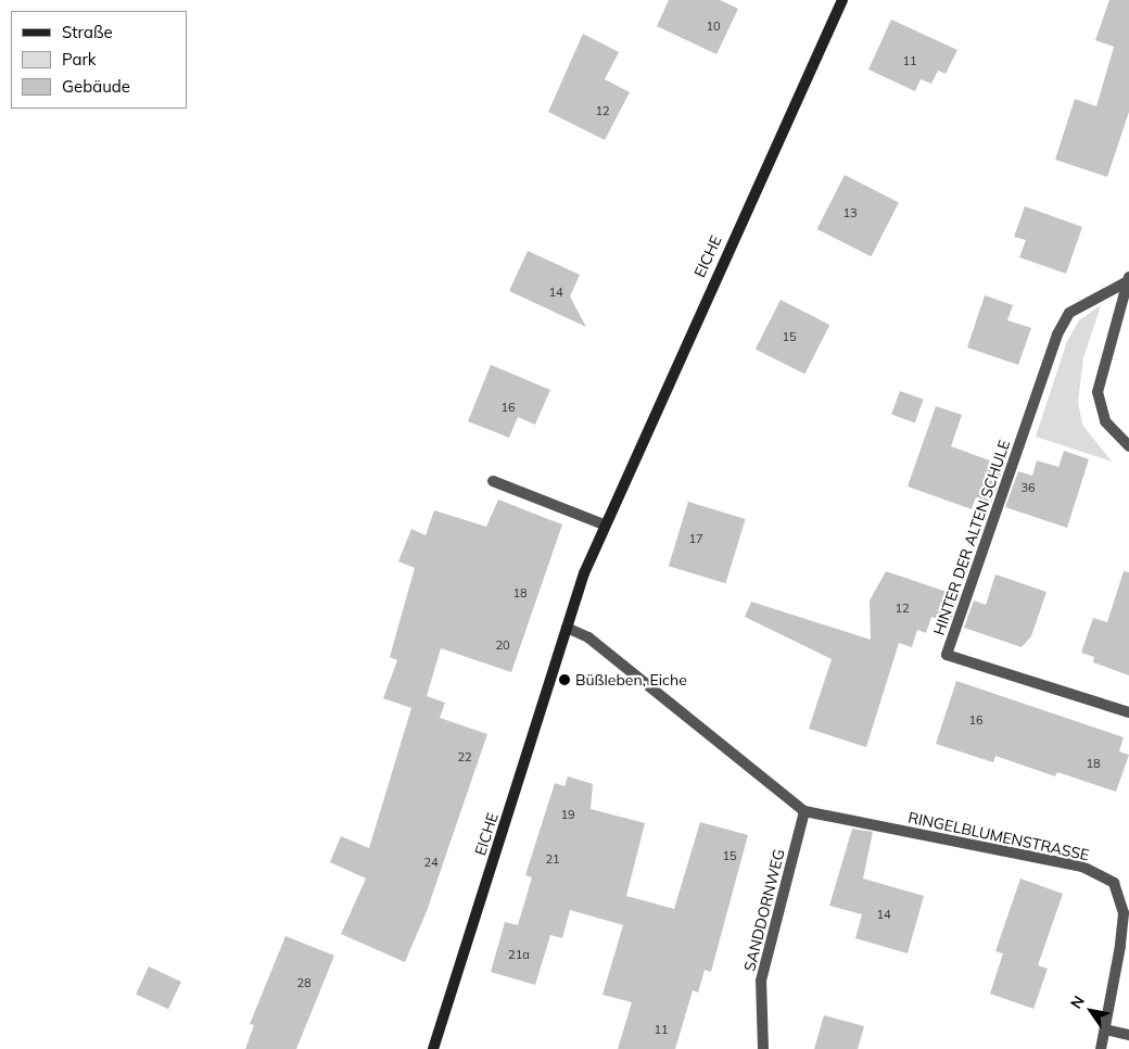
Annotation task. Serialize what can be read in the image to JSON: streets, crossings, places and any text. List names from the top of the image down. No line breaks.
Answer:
{"streets":{"street":["EICHE","HINTER DER ALTEN SCHULE","RINGELBLUMENSTRASSE","SANDDORNWEG"]},"crossings":[["RINGELBLUMENSTRASSE","SANDDORNWEG"]],"places":["Büßleben, Eiche"],"house_numbers":["10","11","12","13","14","15","16","36","17","18","12","20","16","22","18","19","15","21","24","14","21a","28","11"],"legend":["Straße","Park","Gebäude"],"north":"top left"}
